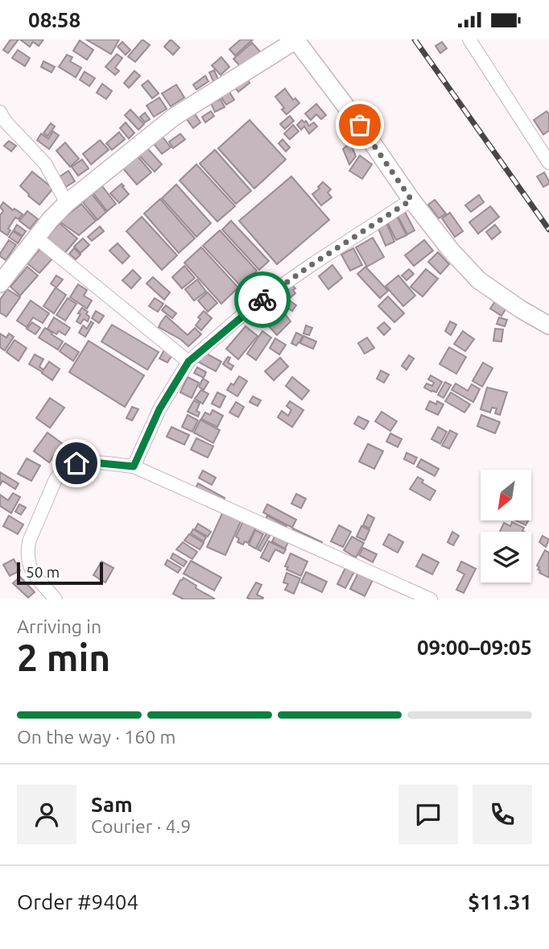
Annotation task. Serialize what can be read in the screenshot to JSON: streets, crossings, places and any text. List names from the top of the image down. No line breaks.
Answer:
{"scale_bar":"50 m","north":"bottom left","page":{"status":"08:58","scale":"50 m","heading":["2 min","Arriving in","09:00–09:05"],"panel":["Sam","Courier · 4.9","Order #9404","$11.31"],"bar":"On the way · 160 m"}}
